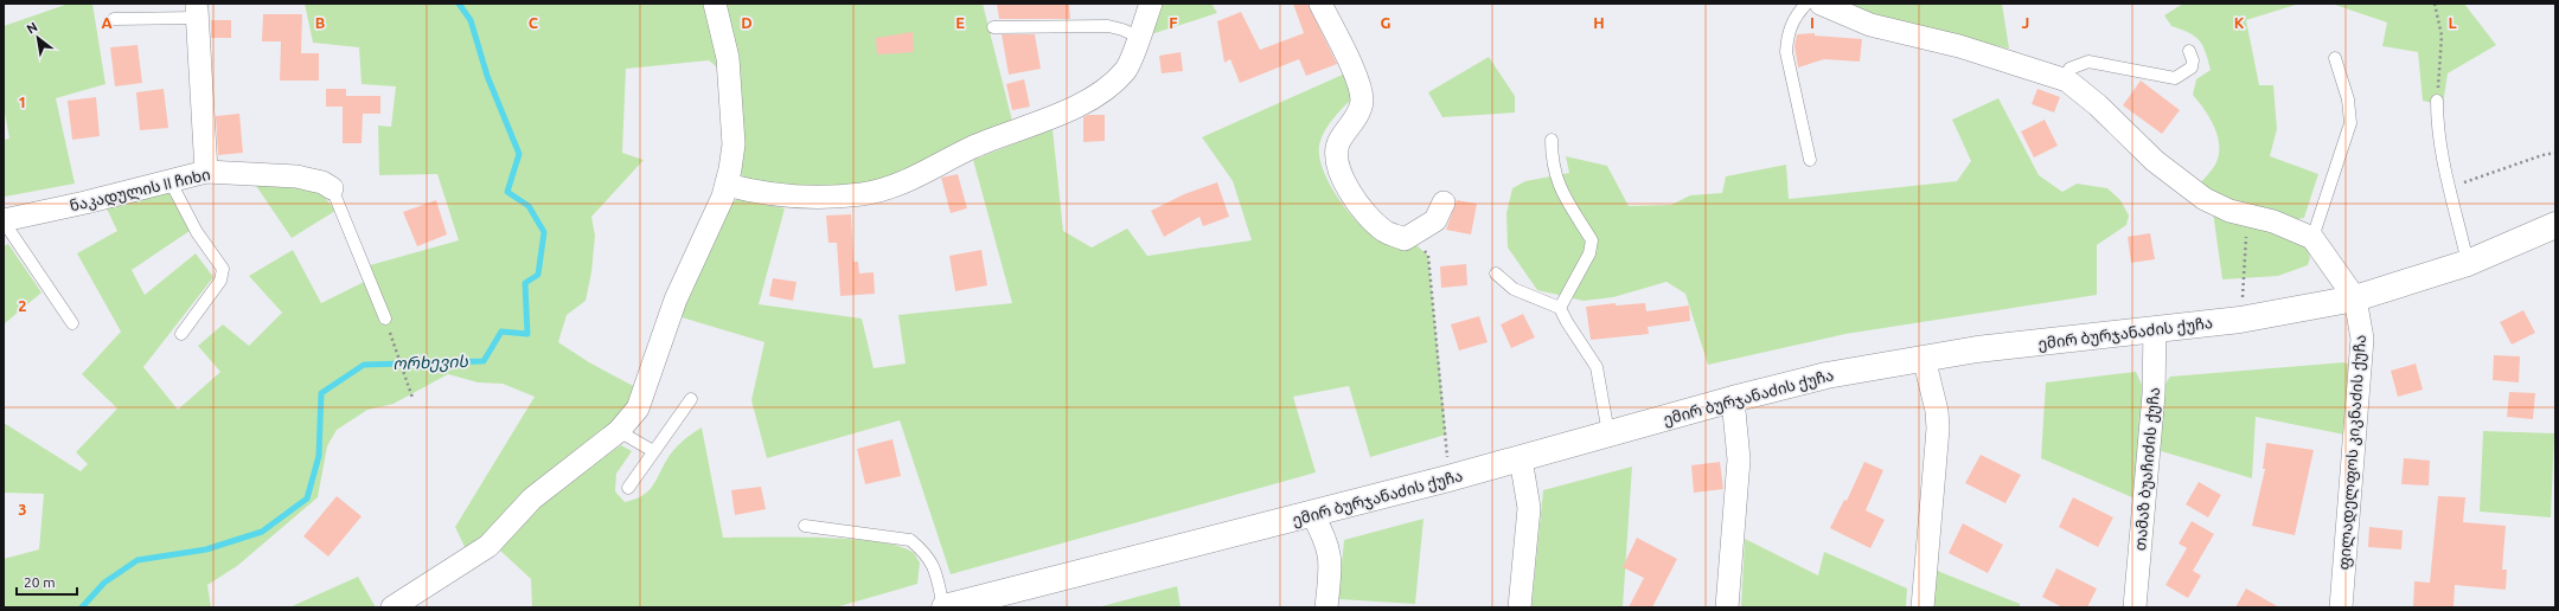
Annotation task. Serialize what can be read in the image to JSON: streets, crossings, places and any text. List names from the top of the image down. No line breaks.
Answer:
{"streets":{"street":["ნაკადულის II ჩიხი","ემირ ბურჯანაძის ქუჩა","ფილადელფოს კიკნაძის ქუჩა","თამაზ ბუაჩიძის ქუჩა"]},"crossings":[["ემირ ბურჯანაძის ქუჩა","ფილადელფოს კიკნაძის ქუჩა"],["ემირ ბურჯანაძის ქუჩა","თამაზ ბუაჩიძის ქუჩა"]],"water":["ორხევის"],"scale_bar":"20 m","north":"top left","grid":{"columns":["A","B","C","D","E","F","G","H","I","J","K","L"],"rows":["1","2","3"]}}
